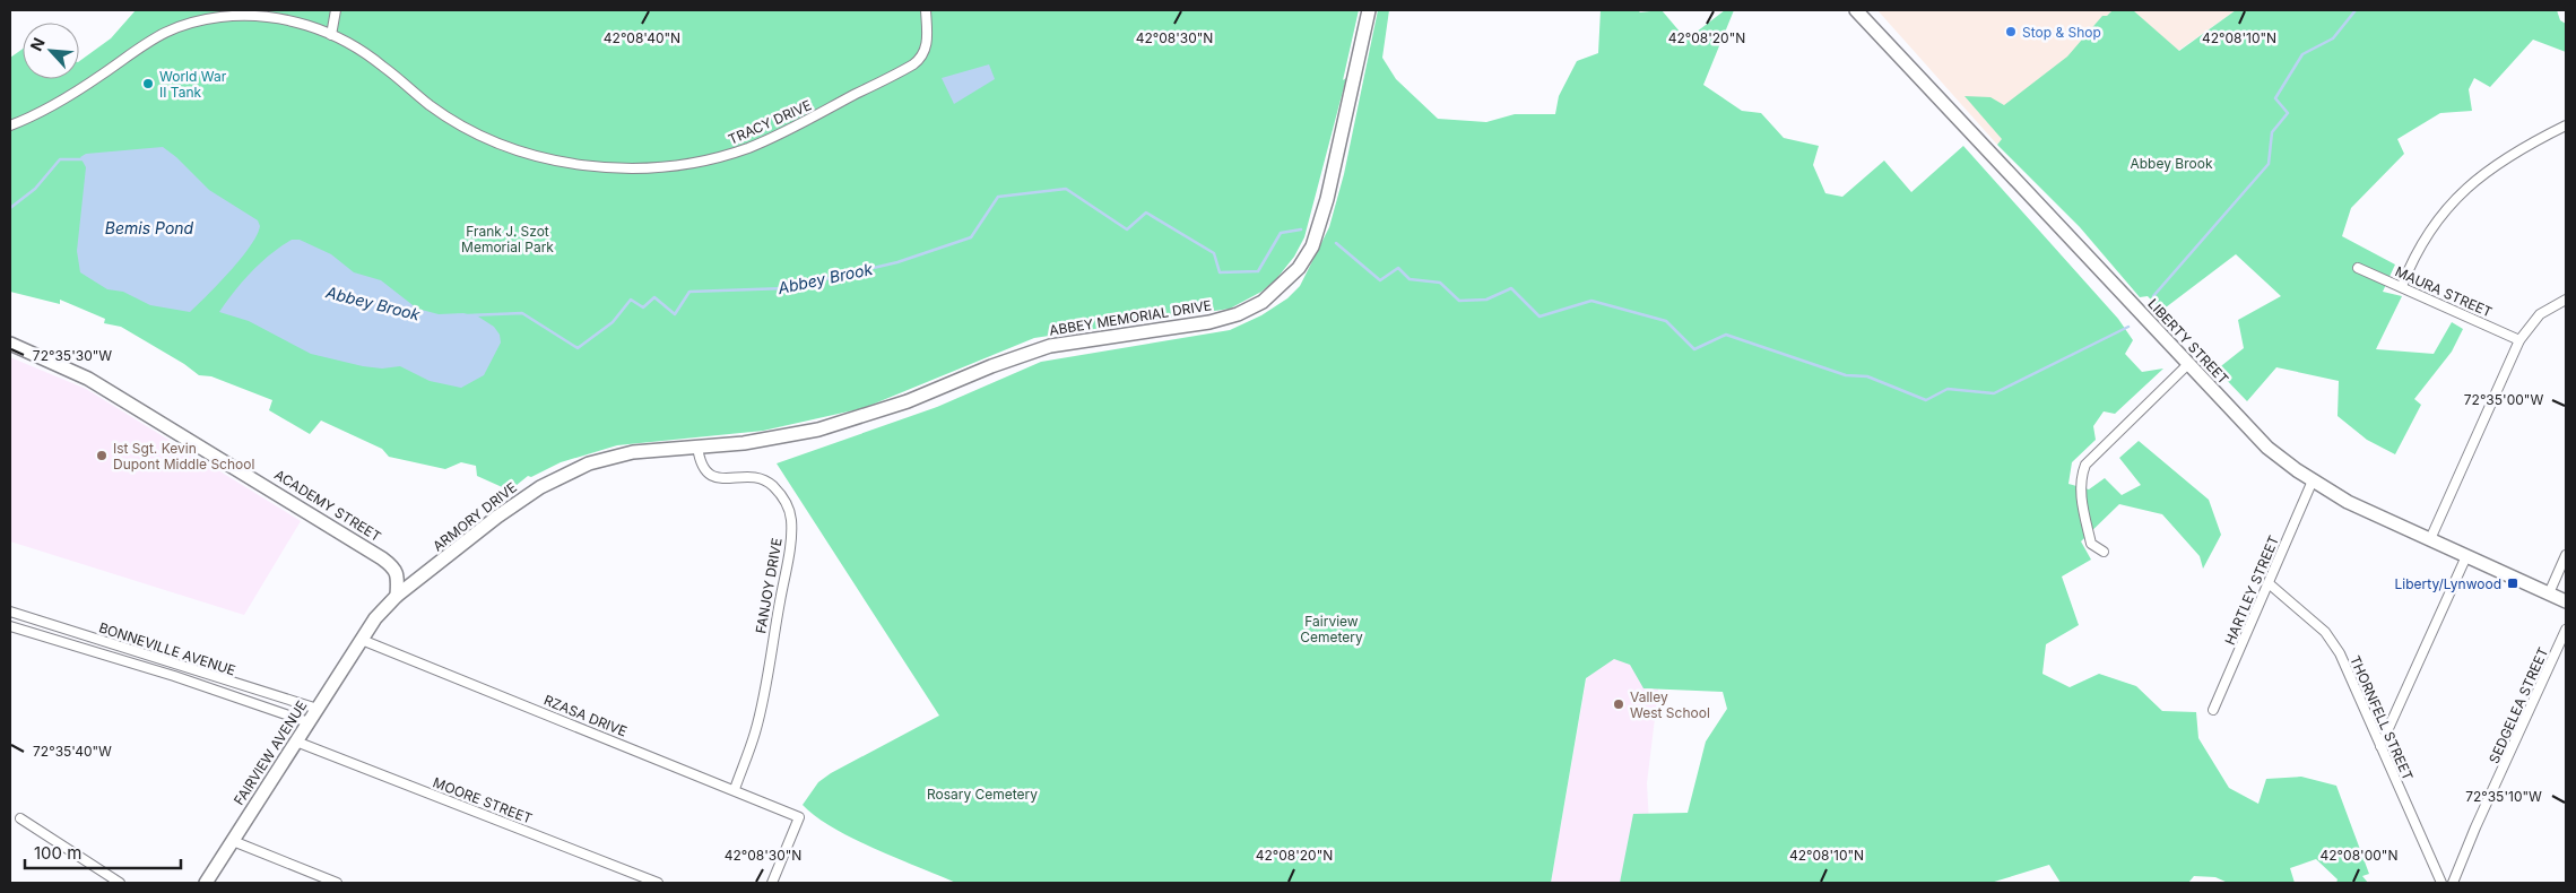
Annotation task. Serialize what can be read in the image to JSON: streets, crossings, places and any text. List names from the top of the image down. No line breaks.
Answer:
{"streets":{"main road":["ABBEY MEMORIAL DRIVE","LIBERTY STREET","ACADEMY STREET","ARMORY DRIVE","FAIRVIEW AVENUE"],"street":["TRACY DRIVE","MAURA STREET","FANJOY DRIVE","HARTLEY STREET","BONNEVILLE AVENUE","SEDGELEA STREET","RZASA DRIVE","THORNFELL STREET","MOORE STREET"]},"crossings":[["ABBEY MEMORIAL DRIVE","ARMORY DRIVE"],["ABBEY MEMORIAL DRIVE","FANJOY DRIVE"],["LIBERTY STREET","HARTLEY STREET"],["ACADEMY STREET","ARMORY DRIVE"],["ARMORY DRIVE","FANJOY DRIVE"],["ARMORY DRIVE","RZASA DRIVE"],["ARMORY DRIVE","FAIRVIEW AVENUE"],["FANJOY DRIVE","RZASA DRIVE"],["HARTLEY STREET","THORNFELL STREET"],["BONNEVILLE AVENUE","FAIRVIEW AVENUE"],["RZASA DRIVE","FAIRVIEW AVENUE"],["FAIRVIEW AVENUE","MOORE STREET"]],"water":["Bemis Pond","Abbey Brook"],"parks":["Abbey Brook","Frank J. Szot Memorial Park","Fairview Cemetery","Rosary Cemetery"],"places":{"other":["Stop & Shop","World War II Tank","Ist Sgt. Kevin Dupont Middle School","Valley West School"],"transit":["Liberty/Lynwood"]},"scale_bar":"100 m","north":"top left","coordinates":["42°08'40\"N","42°08'30\"N","42°08'20\"N","42°08'10\"N","72°35'30\"W","72°35'00\"W","72°35'40\"W","72°35'10\"W","42°08'00\"N"]}
